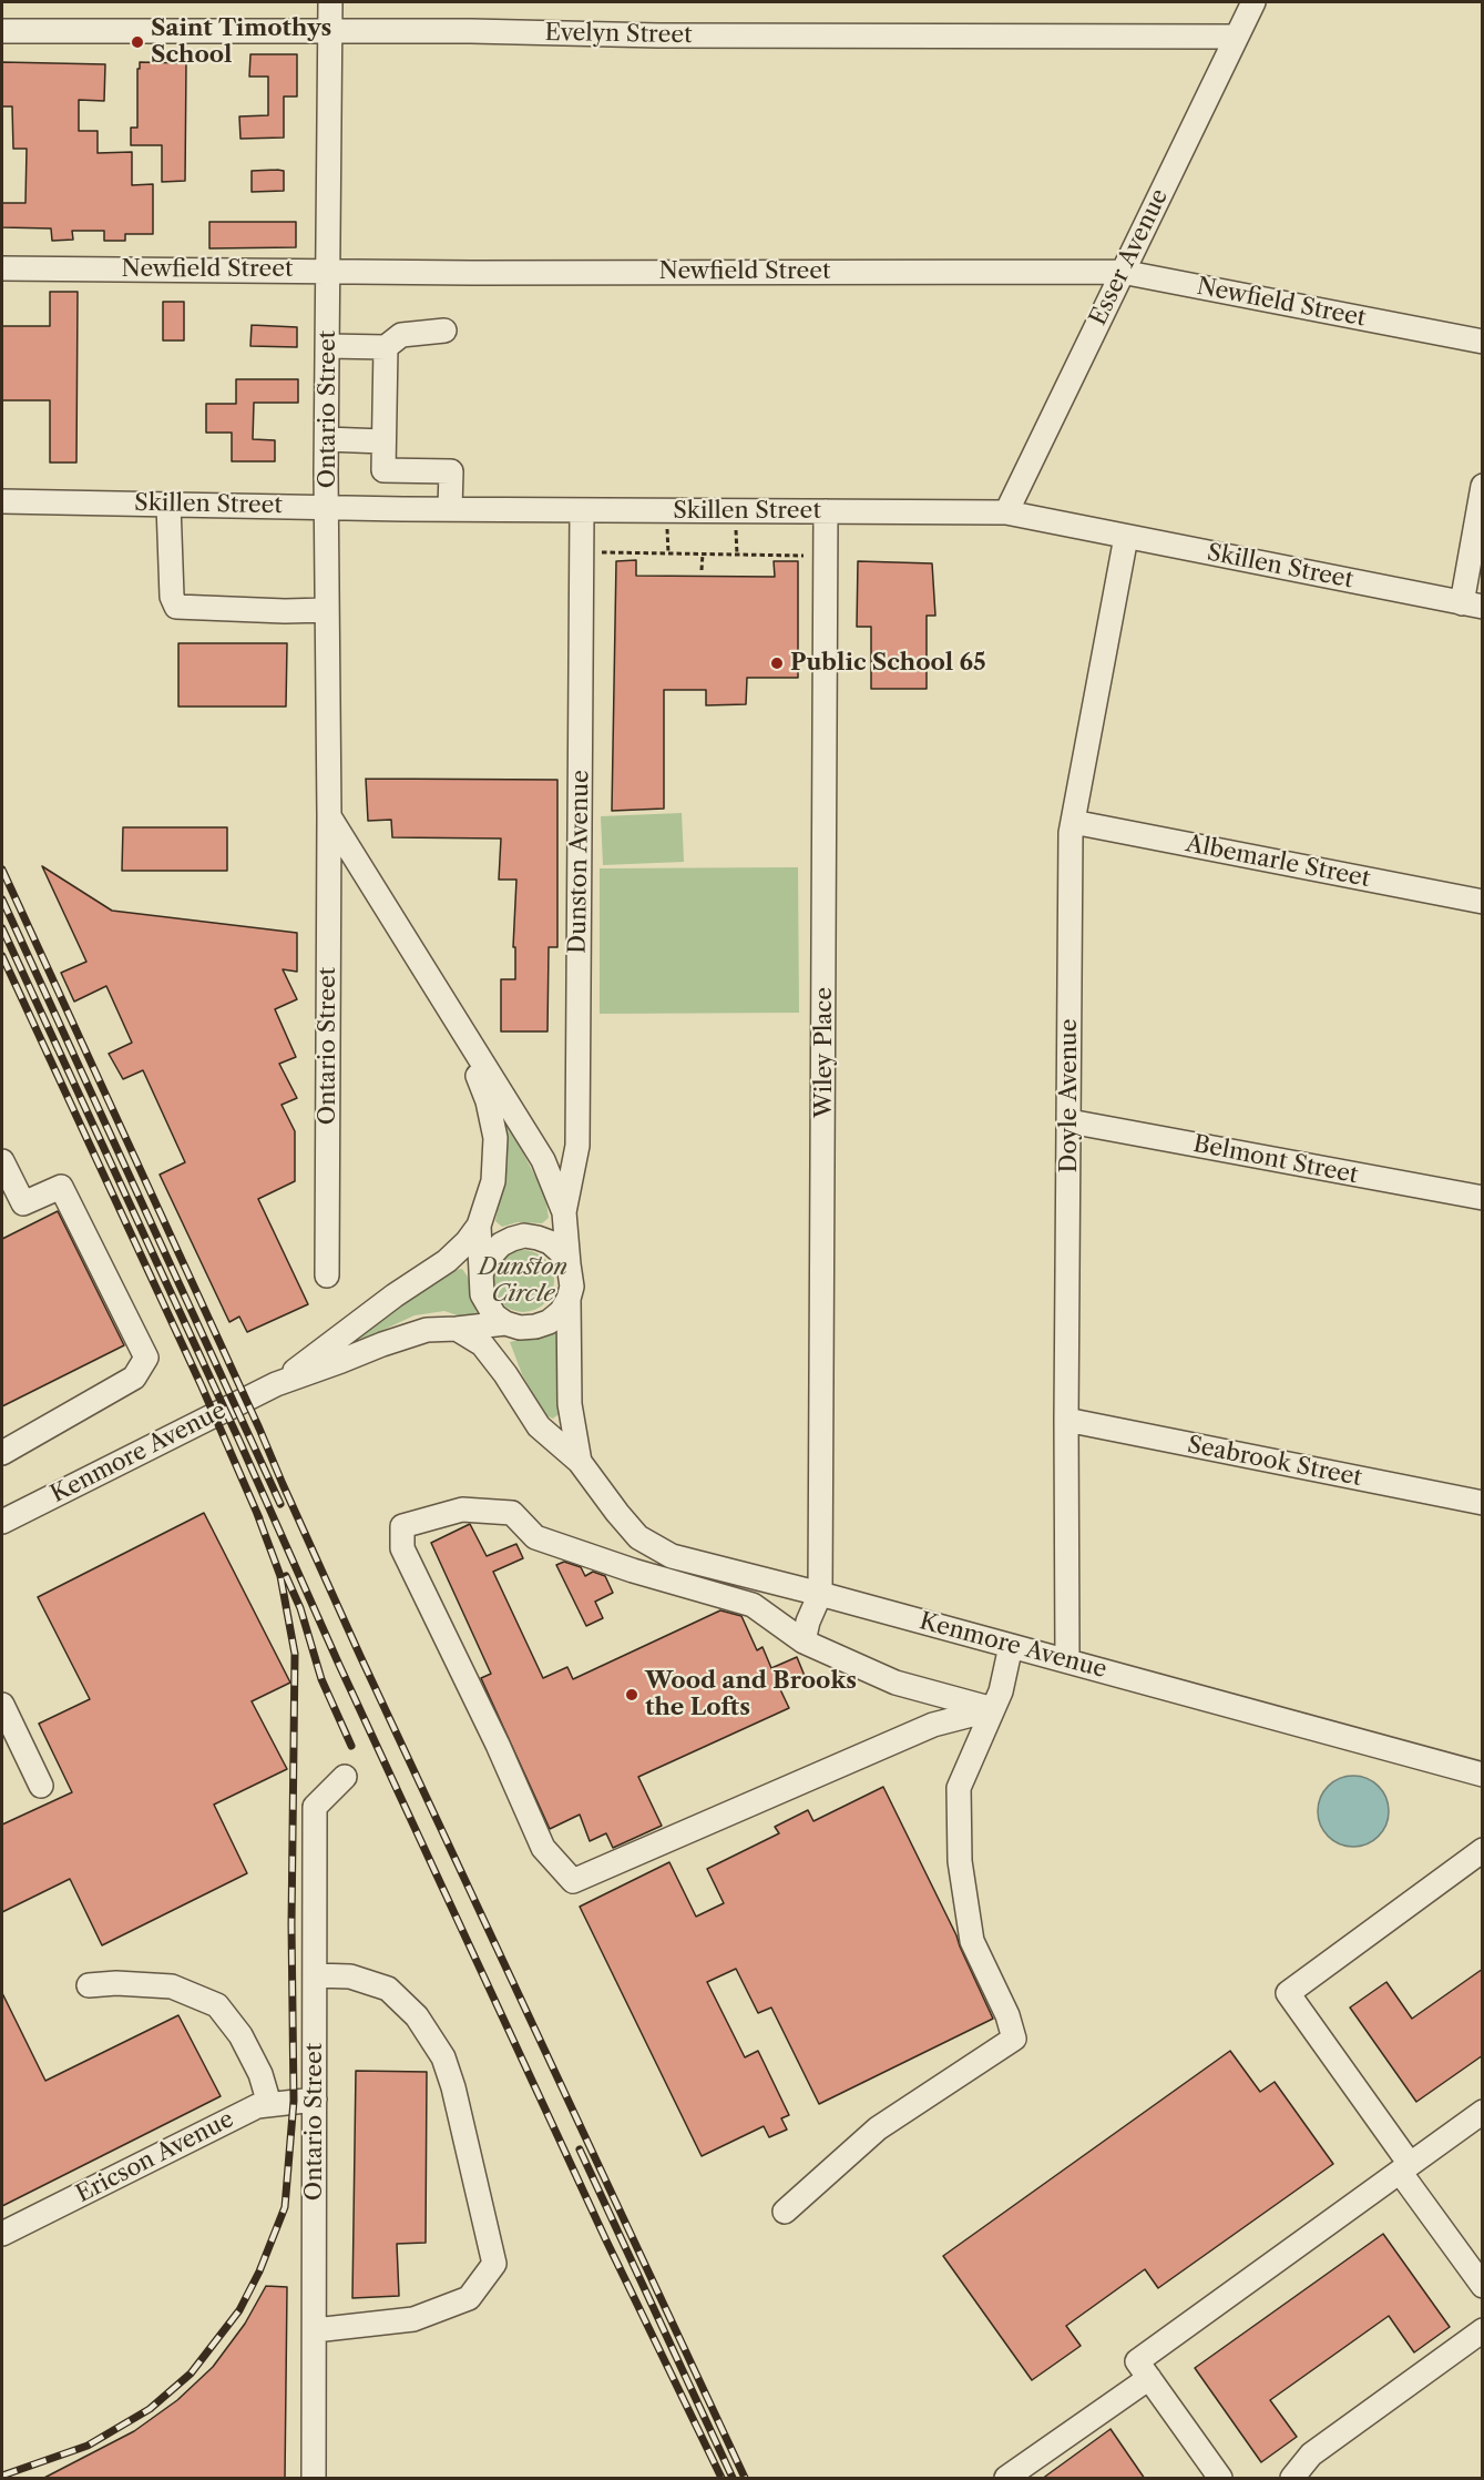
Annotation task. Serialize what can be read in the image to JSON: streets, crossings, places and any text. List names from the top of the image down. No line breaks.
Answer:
{"streets":{"street":["Evelyn Street","Esser Avenue","Newfield Street","Ontario Street","Skillen Street","Dunston Avenue","Albemarle Street","Wiley Place","Doyle Avenue","Belmont Street","Kenmore Avenue","Seabrook Street","Ericson Avenue"]},"crossings":[["Evelyn Street","Esser Avenue"],["Evelyn Street","Ontario Street"],["Esser Avenue","Newfield Street"],["Esser Avenue","Skillen Street"],["Newfield Street","Ontario Street"],["Ontario Street","Skillen Street"],["Ontario Street","Ericson Avenue"],["Skillen Street","Dunston Avenue"],["Skillen Street","Wiley Place"],["Skillen Street","Doyle Avenue"],["Albemarle Street","Doyle Avenue"],["Wiley Place","Kenmore Avenue"],["Doyle Avenue","Belmont Street"],["Doyle Avenue","Kenmore Avenue"],["Doyle Avenue","Seabrook Street"]],"parks":["Dunston Circle"],"places":["Saint Timothys School","Public School 65","Wood and Brooks the Lofts"]}
